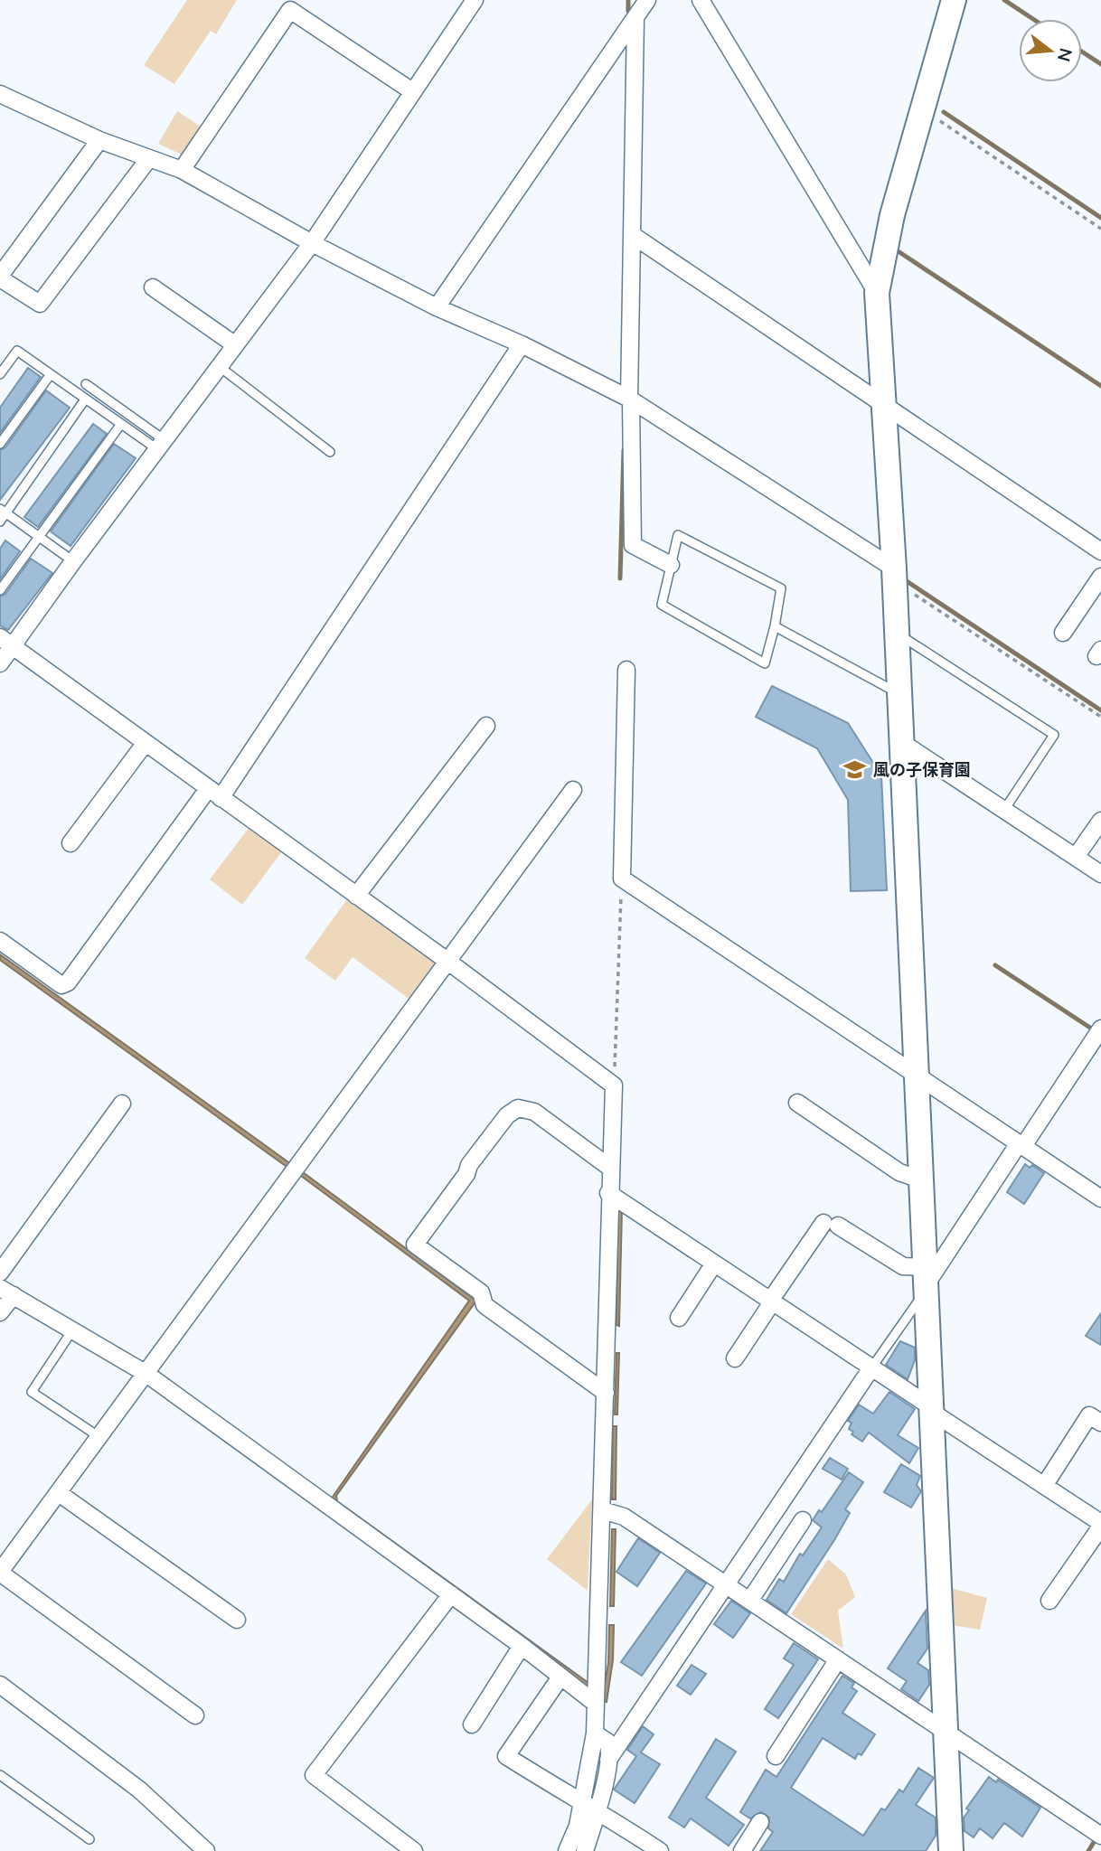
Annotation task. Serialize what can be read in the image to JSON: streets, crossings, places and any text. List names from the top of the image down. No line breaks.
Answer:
{"places":{"school or university":["風の子保育園"]},"north":"right"}
